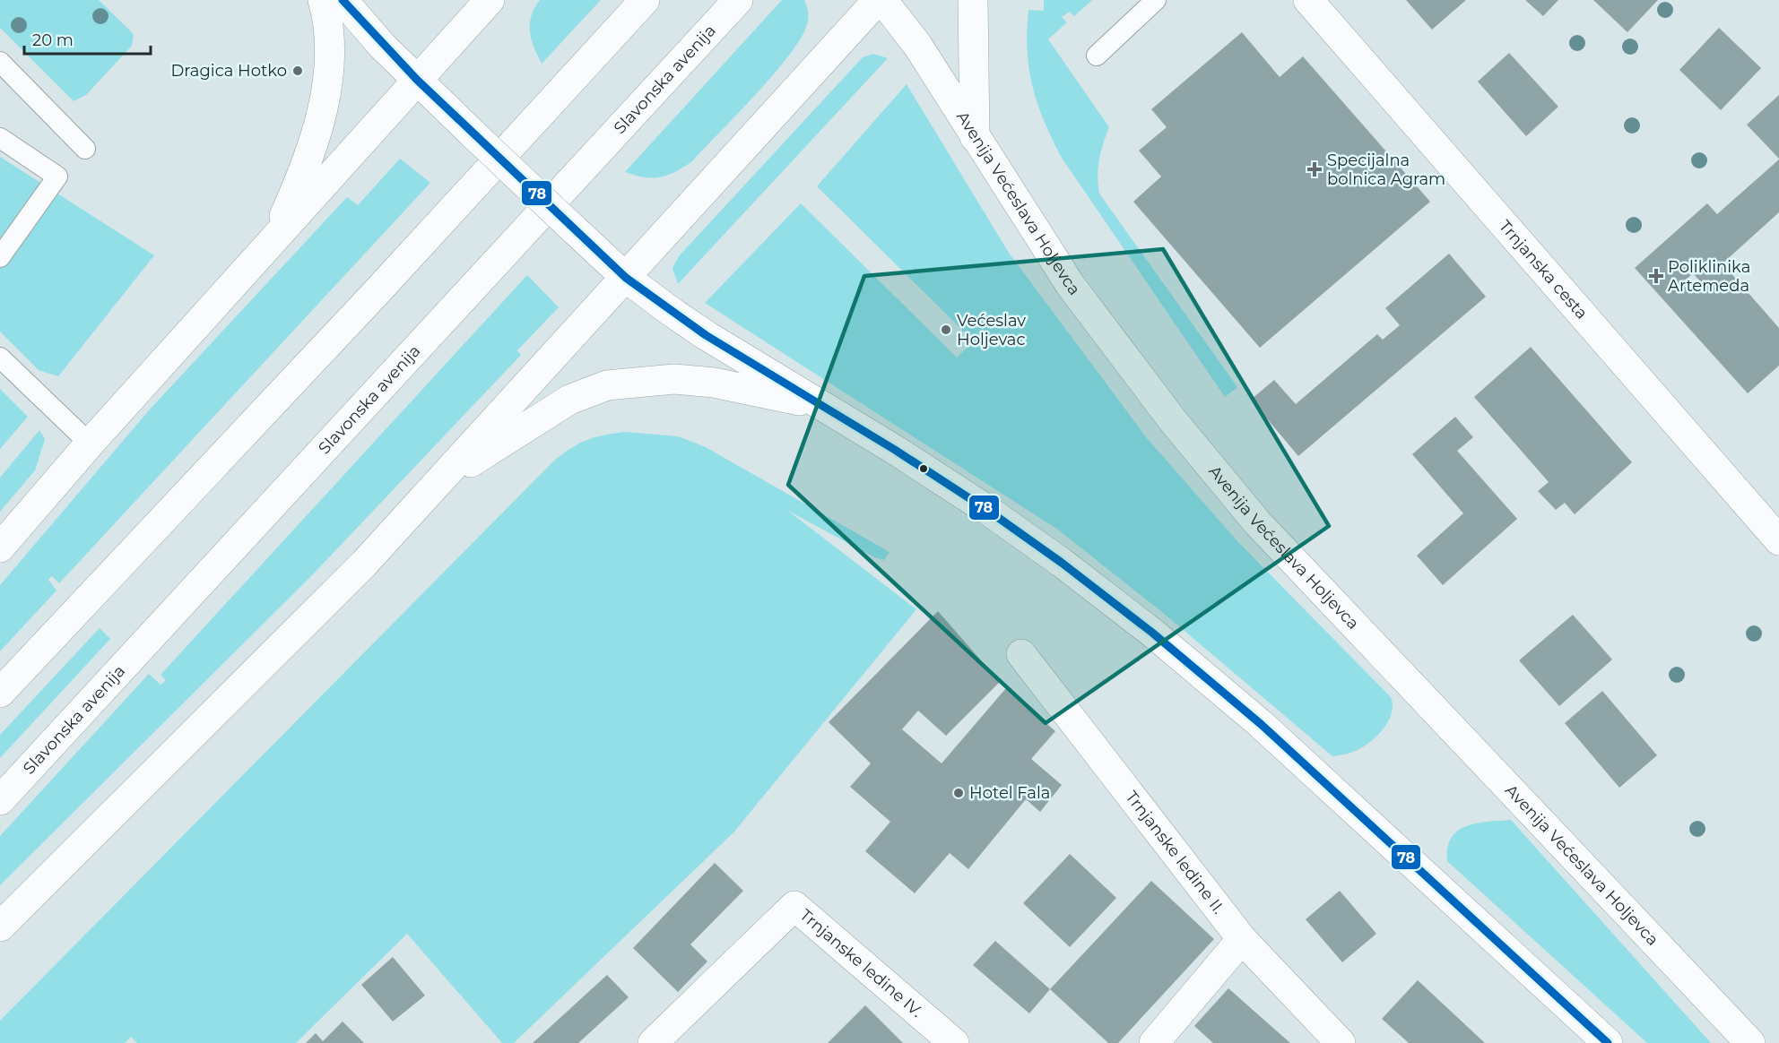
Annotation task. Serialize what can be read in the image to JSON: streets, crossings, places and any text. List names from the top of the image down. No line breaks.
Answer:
{"streets":{"main road":["Slavonska avenija","Avenija Većeslava Holjevca","Trnjanska cesta","Trnjanske ledine II.","Trnjanske ledine IV."]},"places":{"other":["Dragica Hotko","Većeslav Holjevac","Hotel Fala"],"health":["Specijalna bolnica Agram","Poliklinika Artemeda"]},"lines":["transit line 78"],"scale_bar":"20 m"}
